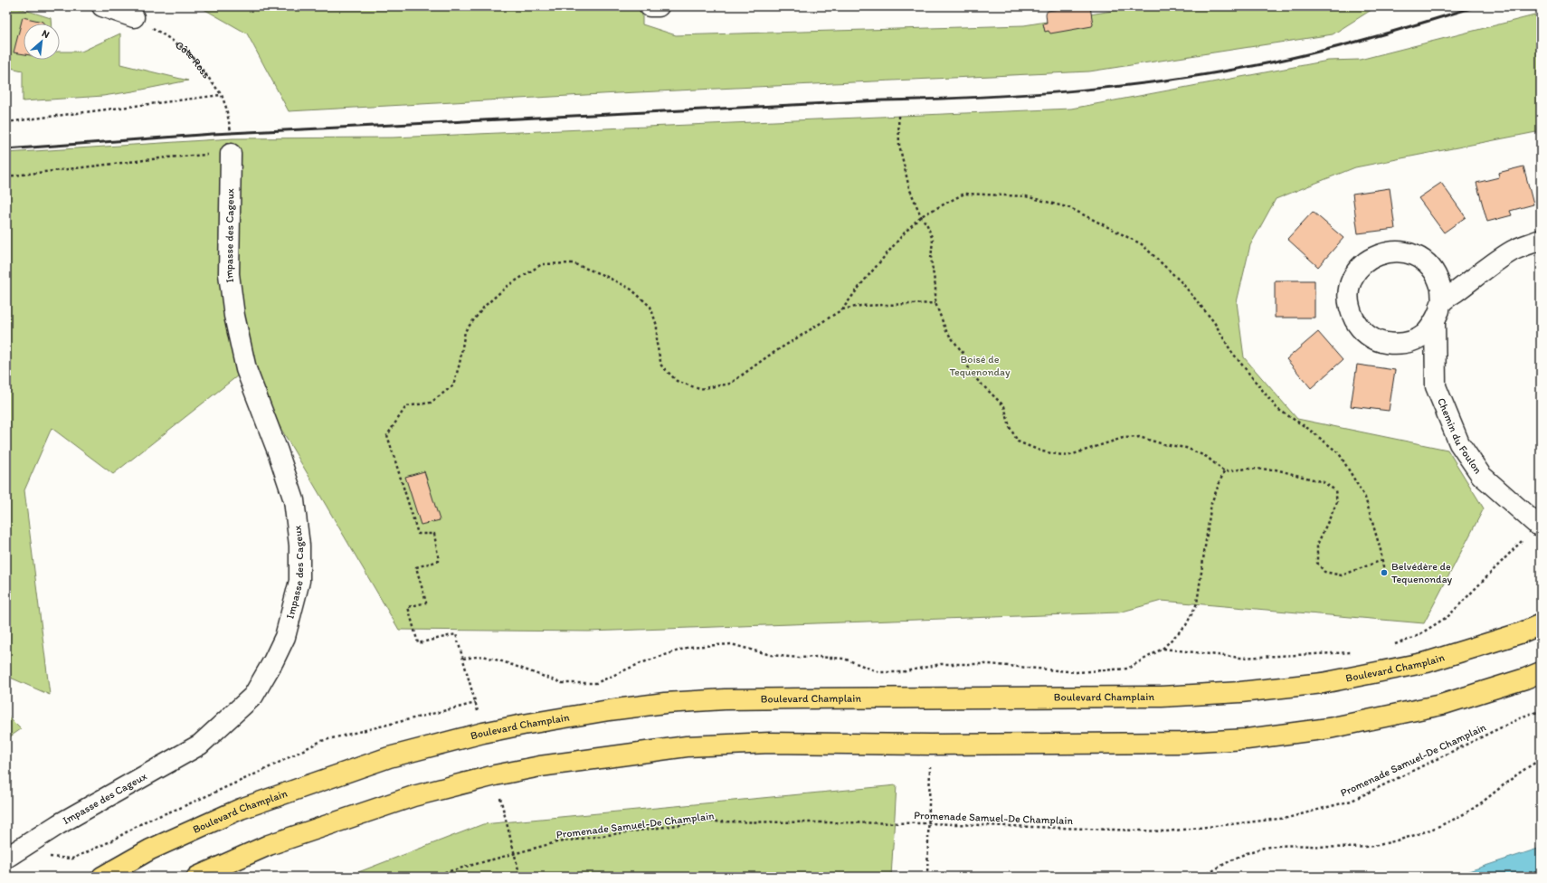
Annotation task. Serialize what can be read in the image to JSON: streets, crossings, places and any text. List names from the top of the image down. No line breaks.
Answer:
{"streets":{"main road":["Boulevard Champlain"],"street":["Impasse des Cageux","Chemin du Foulon"],"path":["Côte Ross","Promenade Samuel-De Champlain"]},"crossings":[["Côte Ross","Impasse des Cageux"]],"parks":["Boisé de Tequenonday"],"places":["Belvédère de Tequenonday"],"north":"top right"}
